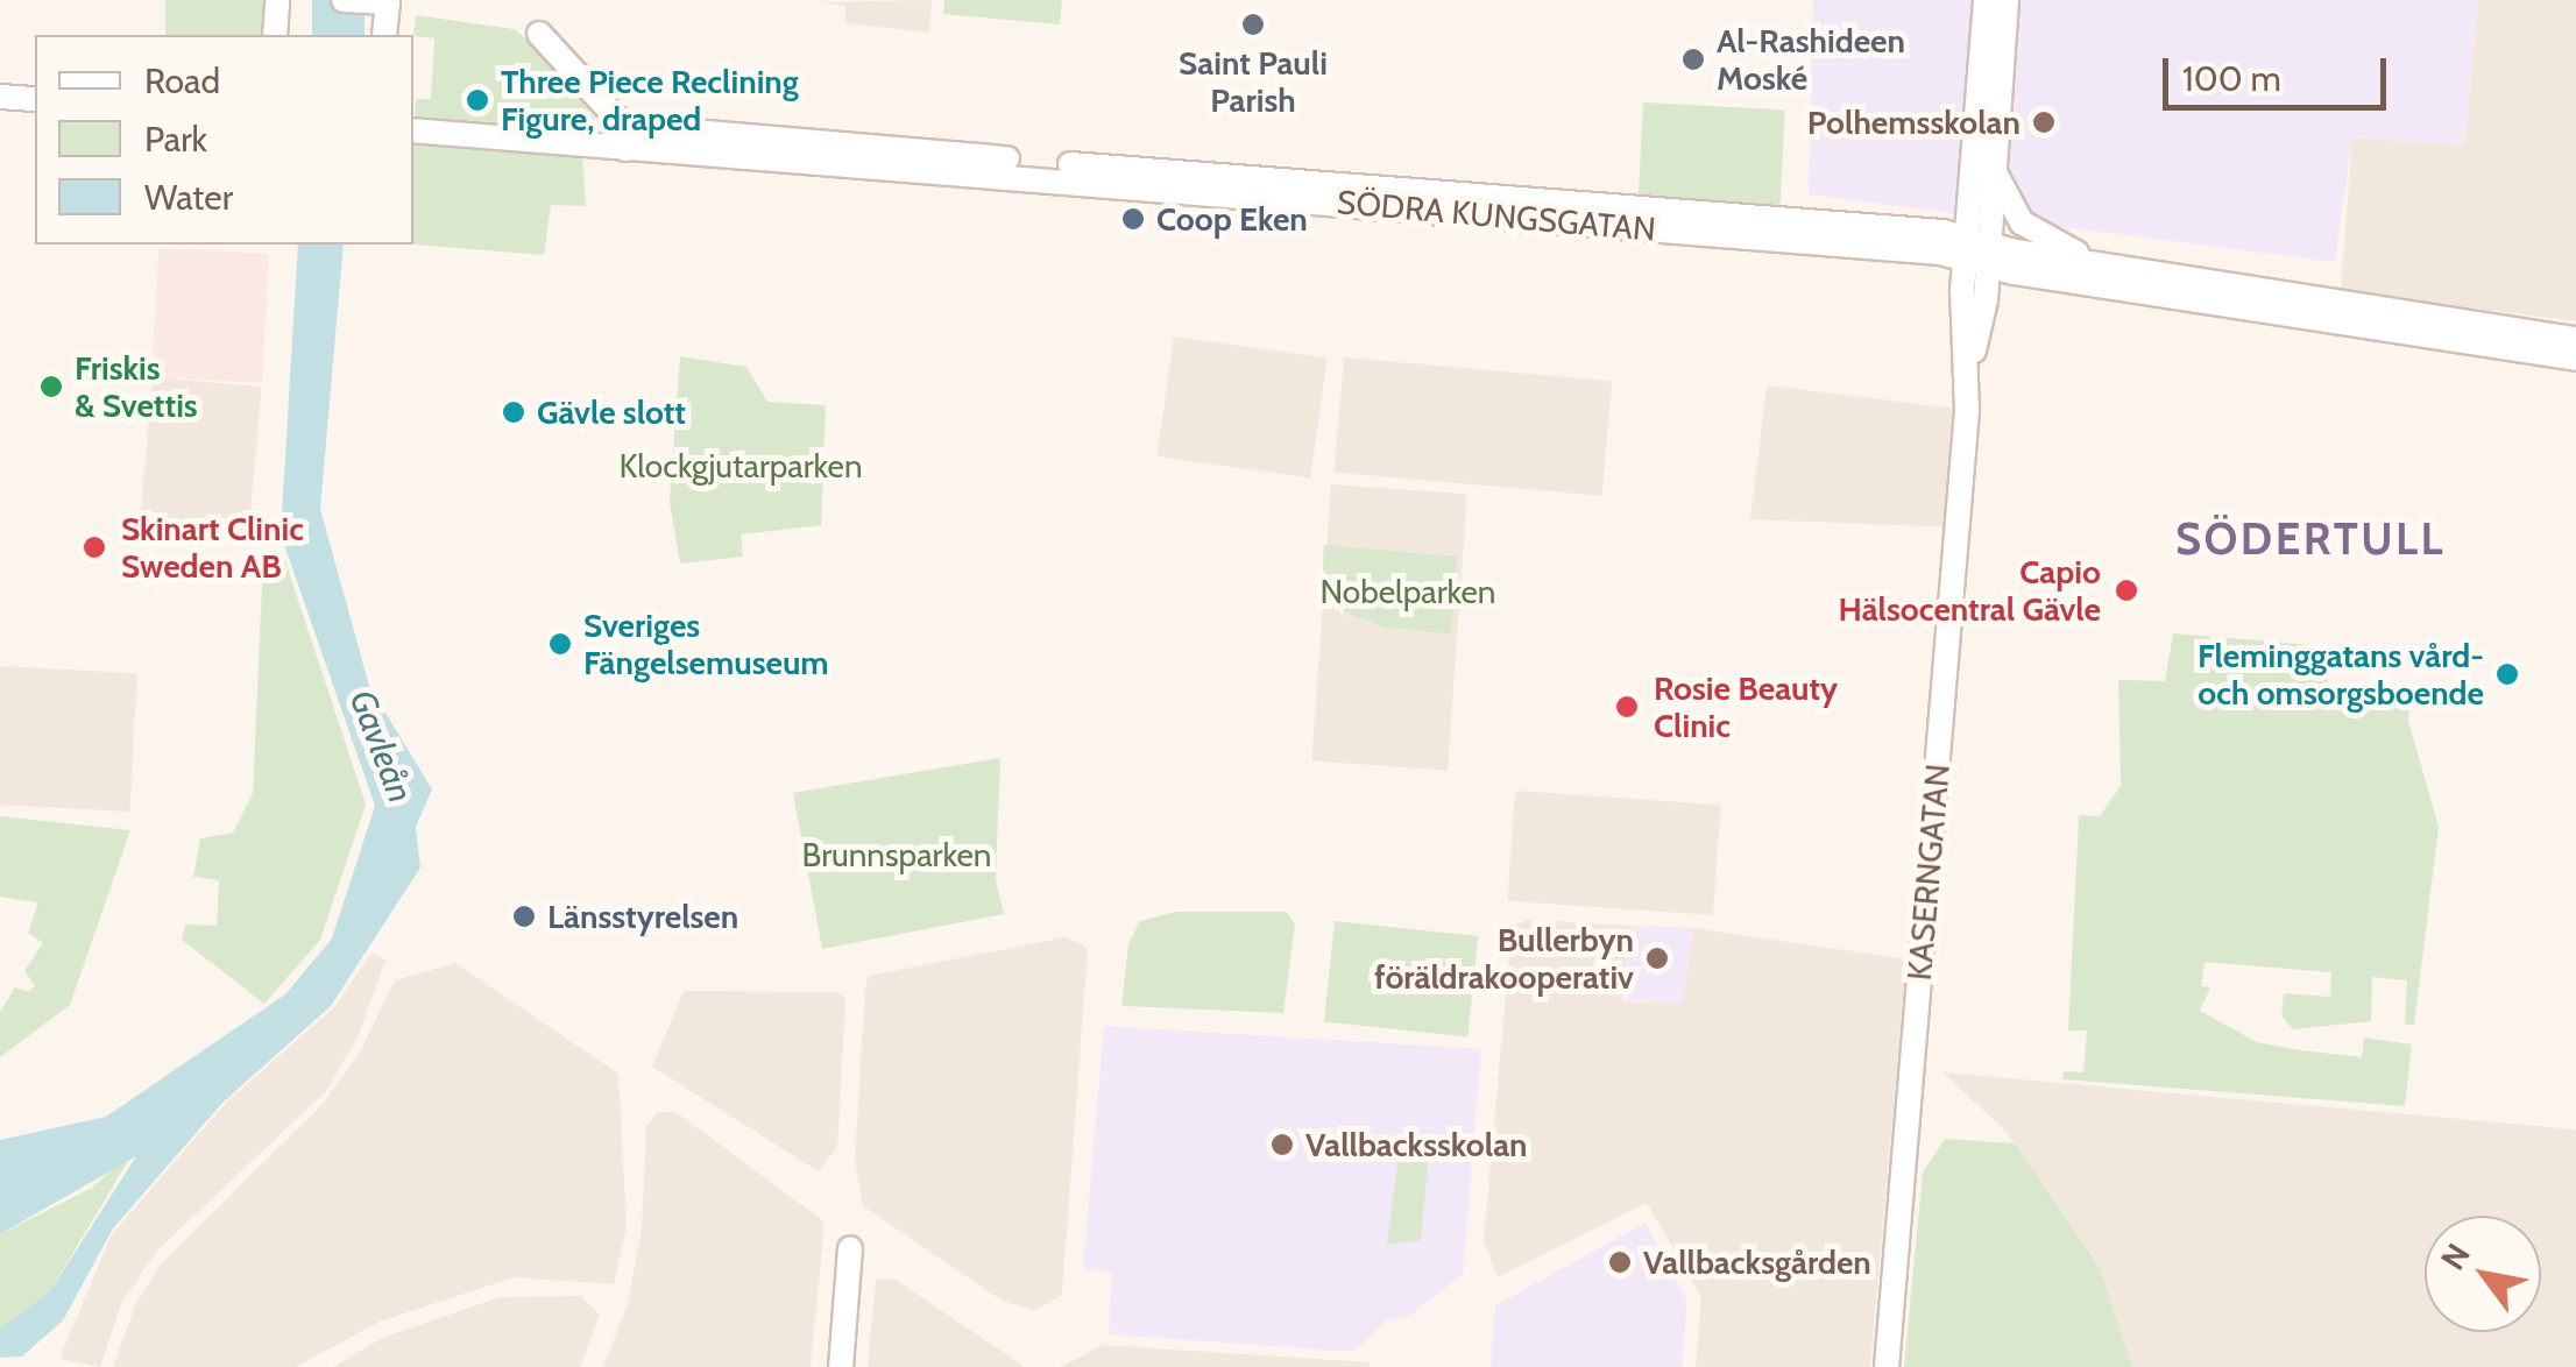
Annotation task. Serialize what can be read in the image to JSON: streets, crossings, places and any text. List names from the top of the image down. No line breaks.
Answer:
{"streets":{"street":["SÖDRA KUNGSGATAN","KASERNGATAN"]},"crossings":[["SÖDRA KUNGSGATAN","KASERNGATAN"]],"districts":["SÖDERTULL"],"water":["Gavleån"],"parks":["Klockgjutarparken","Nobelparken","Brunnsparken"],"places":["Saint Pauli Parish","Al-Rashideen Moské","Three Piece Reclining Figure, draped","Polhemsskolan","Coop Eken","Friskis & Svettis","Gävle slott","Skinart Clinic Sweden AB","Capio Hälsocentral Gävle","Sveriges Fängelsemuseum","Fleminggatans vård- och omsorgsboende","Rosie Beauty Clinic","Länsstyrelsen","Bullerbyn föräldrakooperativ","Vallbacksskolan","Vallbacksgården"],"legend":["Road","Park","Water"],"scale_bar":"100 m","north":"top left"}
